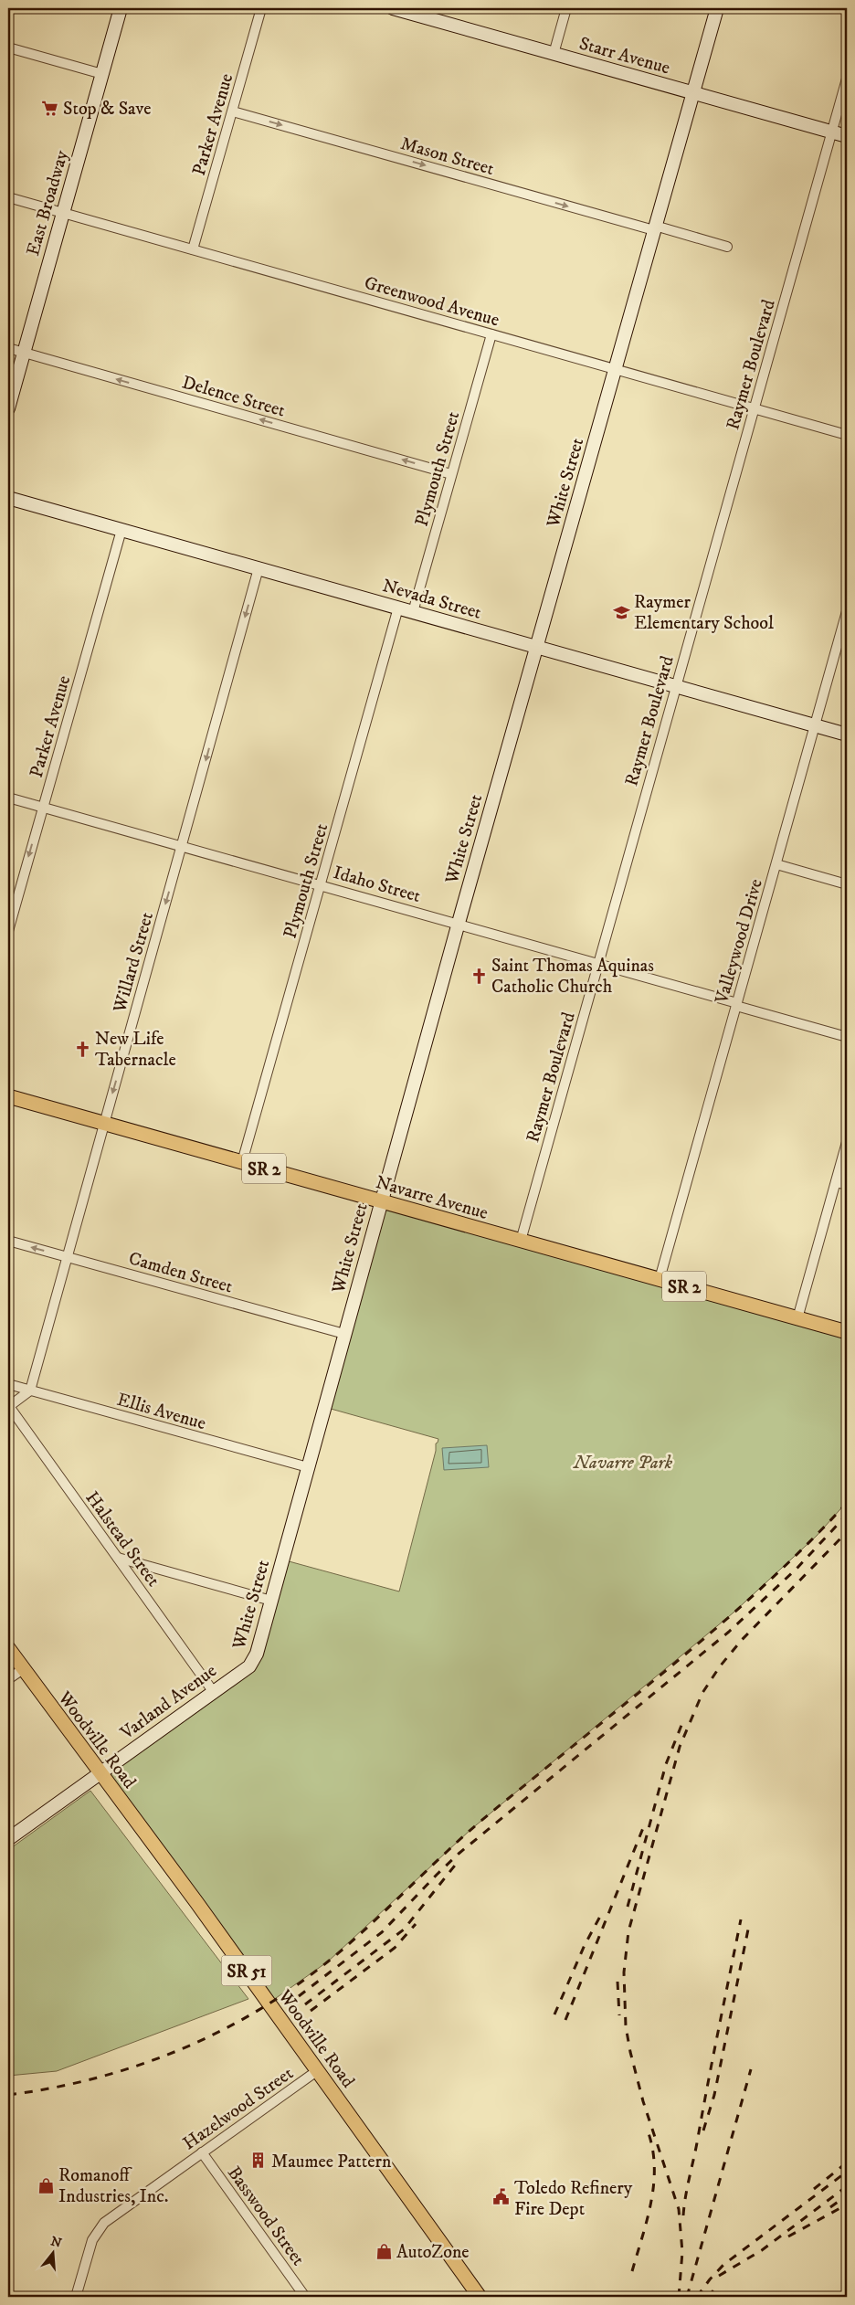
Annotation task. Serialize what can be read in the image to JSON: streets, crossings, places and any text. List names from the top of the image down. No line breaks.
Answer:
{"streets":{"main road":["SR 2","Navarre Avenue","Woodville Road","SR 51"],"street":["Starr Avenue","Parker Avenue","Mason Street","East Broadway","Greenwood Avenue","Raymer Boulevard","Delence Street","Plymouth Street","White Street","Nevada Street","Idaho Street","Valleywood Drive","Willard Street","Camden Street","Ellis Avenue","Halstead Street","Varland Avenue","Hazelwood Street","Basswood Street"]},"crossings":[["Starr Avenue","Raymer Boulevard"],["Starr Avenue","White Street"],["Parker Avenue","Mason Street"],["Parker Avenue","Greenwood Avenue"],["Parker Avenue","Nevada Street"],["Parker Avenue","Idaho Street"],["Mason Street","White Street"],["East Broadway","Greenwood Avenue"],["East Broadway","Delence Street"],["Greenwood Avenue","Raymer Boulevard"],["Greenwood Avenue","Plymouth Street"],["Greenwood Avenue","White Street"],["Raymer Boulevard","Nevada Street"],["Raymer Boulevard","Idaho Street"],["Raymer Boulevard","Navarre Avenue"],["Delence Street","Plymouth Street"],["Plymouth Street","Nevada Street"],["Plymouth Street","Idaho Street"],["Plymouth Street","Navarre Avenue"],["White Street","Nevada Street"],["White Street","Idaho Street"],["White Street","Navarre Avenue"],["White Street","Camden Street"],["White Street","Ellis Avenue"],["White Street","Varland Avenue"],["Nevada Street","Valleywood Drive"],["Nevada Street","Willard Street"],["Idaho Street","Valleywood Drive"],["Idaho Street","Willard Street"],["Valleywood Drive","Navarre Avenue"],["Willard Street","Navarre Avenue"],["Willard Street","Camden Street"],["Willard Street","Ellis Avenue"],["Halstead Street","Varland Avenue"],["Varland Avenue","Woodville Road"],["Woodville Road","Hazelwood Street"],["Hazelwood Street","Basswood Street"]],"one_way":["Mason Street","Delence Street","Willard Street"],"parks":["Navarre Park"],"places":{"supermarket":["Stop & Save"],"school or university":["Raymer Elementary School"],"church":["Saint Thomas Aquinas Catholic Church","New Life Tabernacle"],"building":["Maumee Pattern"],"shop":["Romanoff Industries, Inc.","AutoZone"],"public building":["Toledo Refinery Fire Dept"]},"north":"top"}
